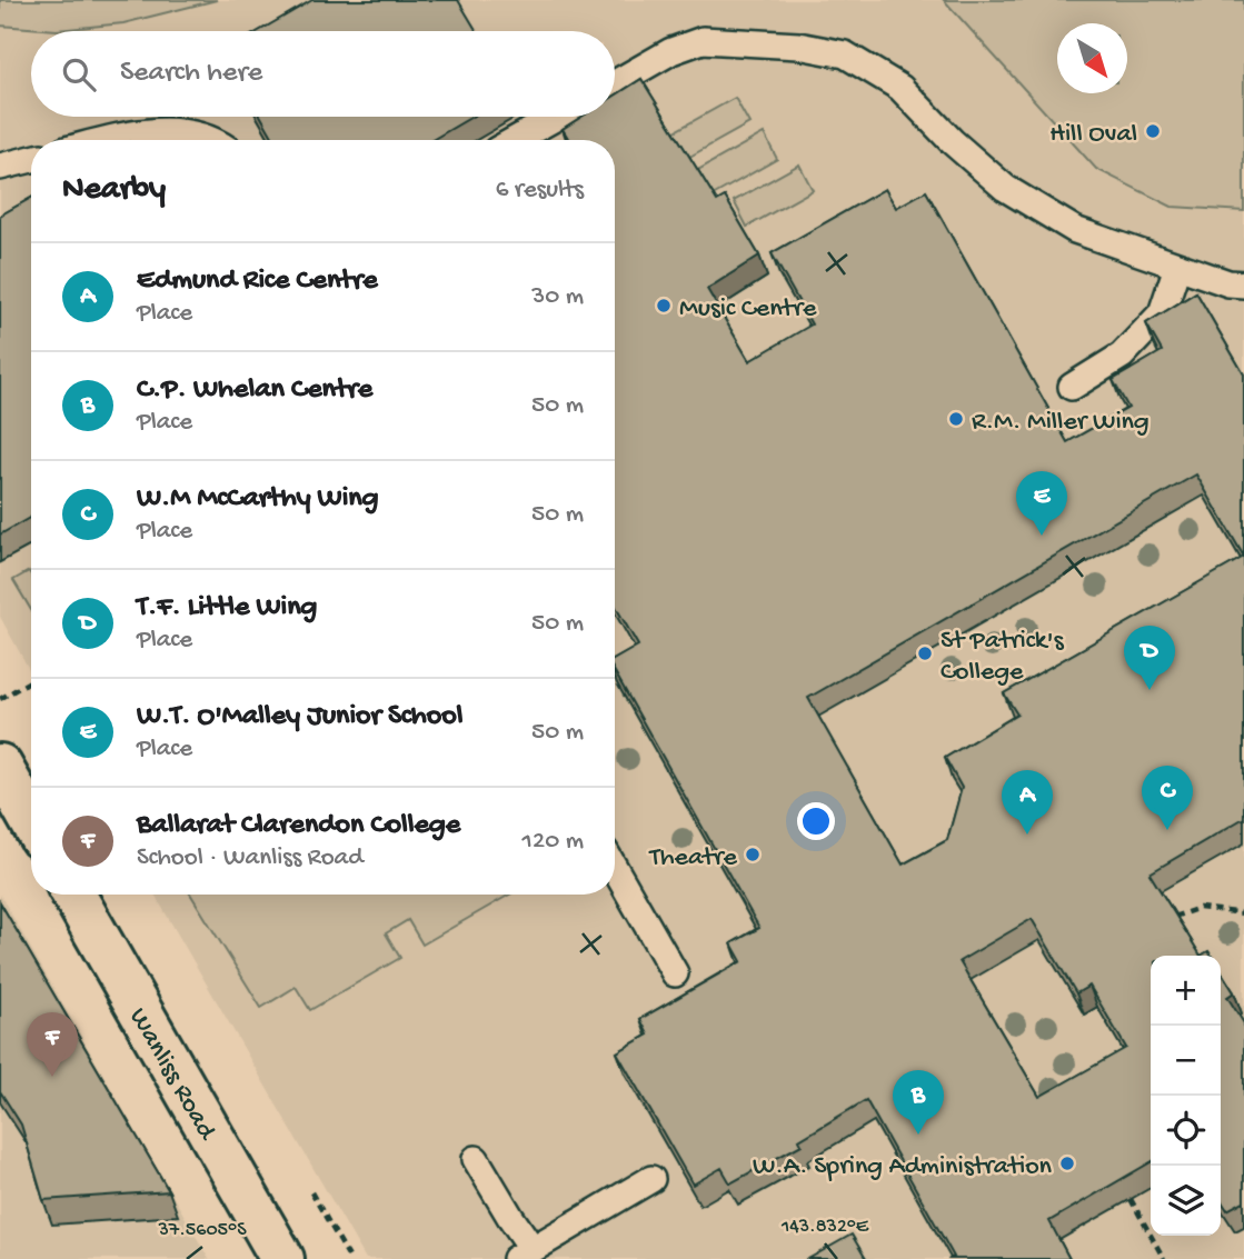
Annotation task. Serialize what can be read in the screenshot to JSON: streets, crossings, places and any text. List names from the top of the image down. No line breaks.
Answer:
{"streets":{"street":["Wanliss Road"]},"places":["Hill Oval","Music Centre","R.M. Miller Wing","St Patrick's College","Theatre","W.A. Spring Administration"],"north":"bottom right","page":{"search":"Search here","heading":["Nearby","6 results"],"list":[{"mark":"A","name":"Edmund Rice Centre","note":"Place","value":"30 m"},{"mark":"B","name":"C.P. Whelan Centre","note":"Place","value":"50 m"},{"mark":"C","name":"W.M McCarthy Wing","note":"Place","value":"50 m"},{"mark":"D","name":"T.F. Little Wing","note":"Place","value":"50 m"},{"mark":"E","name":"W.T. O'Malley Junior School","note":"Place","value":"50 m"},{"mark":"F","name":"Ballarat Clarendon College","note":"School · Wanliss Road","value":"120 m"}],"pins":["E","D","C","A","F","B"],"map_buttons":["+","−"]},"coordinates":["143.832°E","37.5605°S"]}
